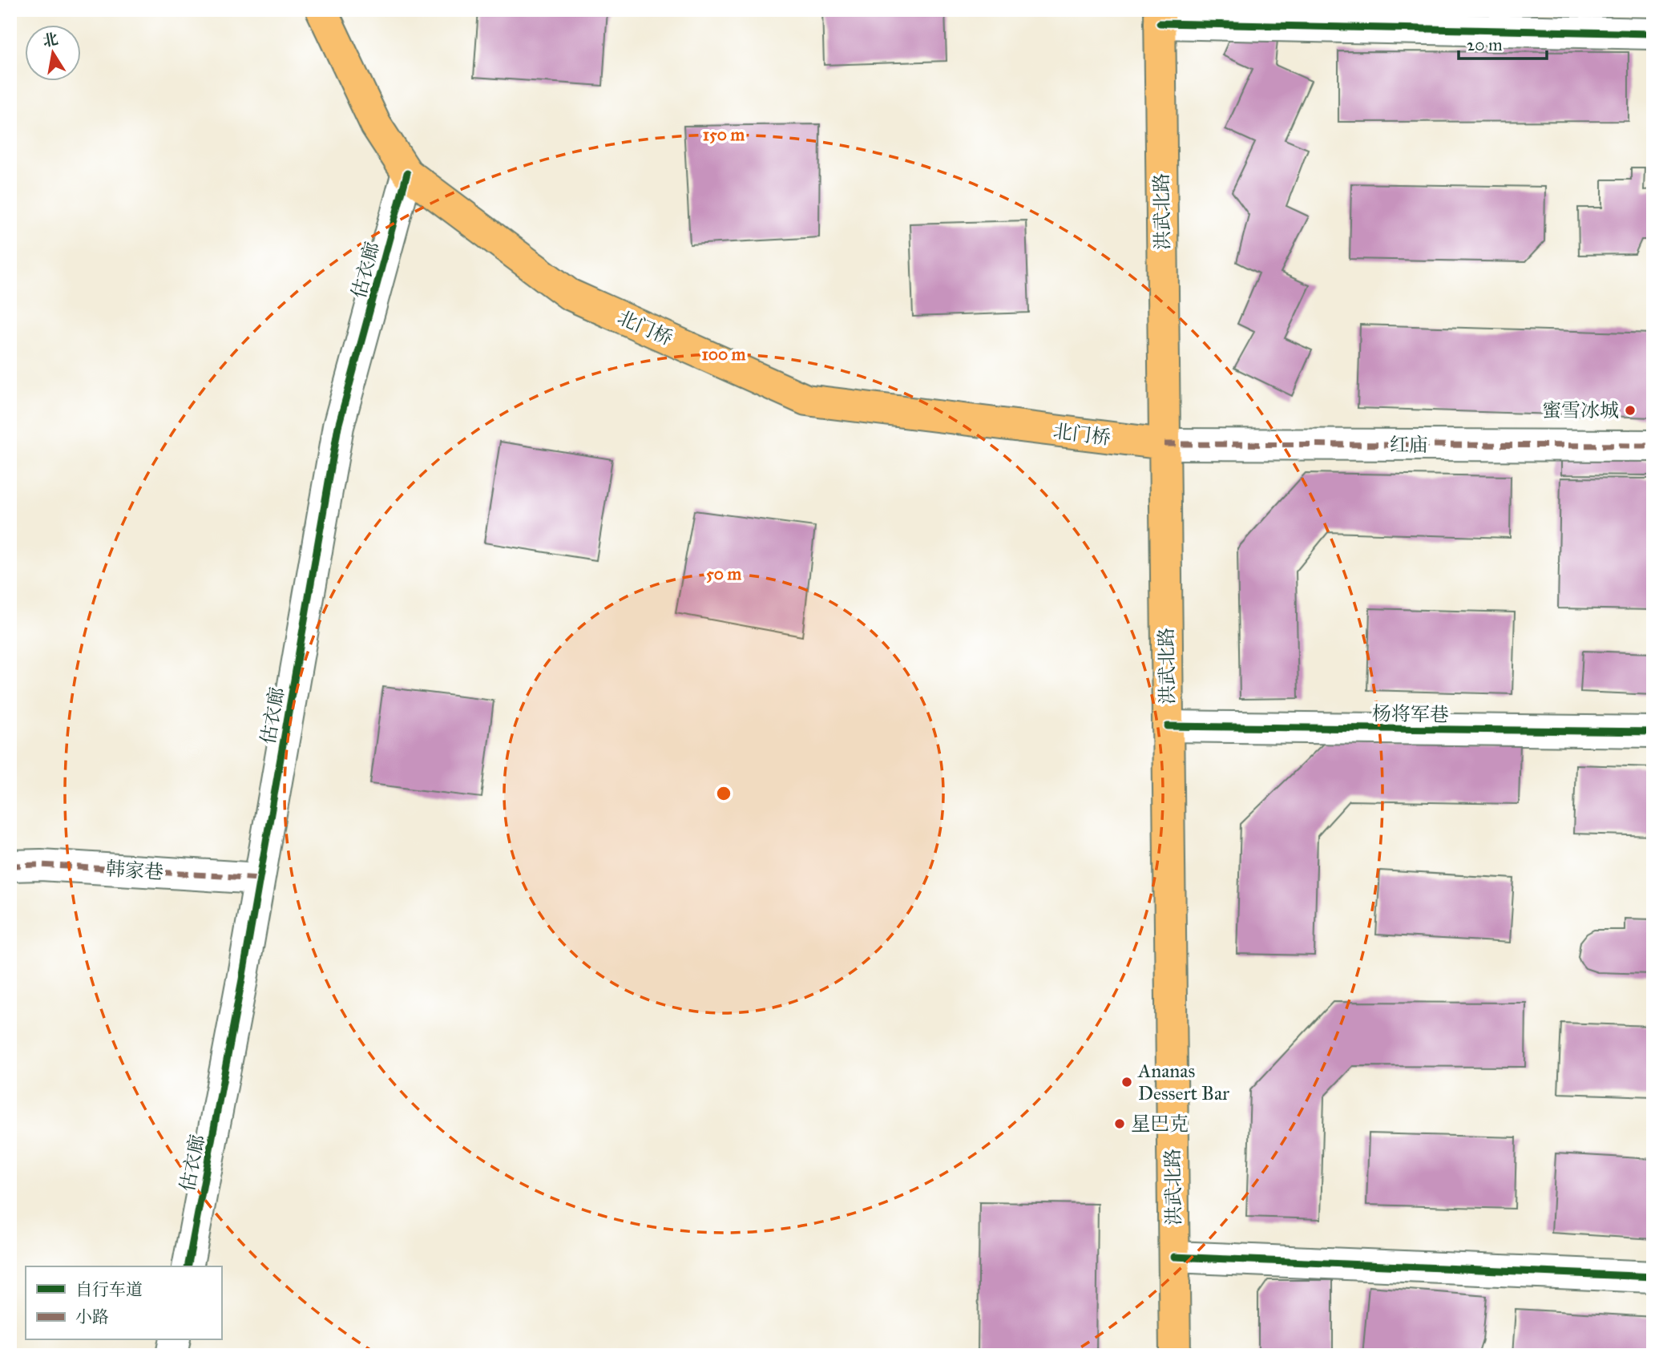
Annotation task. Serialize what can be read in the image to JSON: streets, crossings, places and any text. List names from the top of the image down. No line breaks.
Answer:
{"streets":{"main road":["洪武北路","北门桥"],"street":["估衣廊","红庙","杨将军巷","韩家巷"]},"crossings":[["洪武北路","北门桥"],["洪武北路","红庙"],["洪武北路","杨将军巷"],["估衣廊","北门桥"],["估衣廊","韩家巷"],["北门桥","红庙"]],"places":["蜜雪冰城","Ananas Dessert Bar","星巴克"],"legend":["自行车道","小路"],"scale_bar":"20 m","north":"top","rings":["150 m","100 m","50 m"]}
